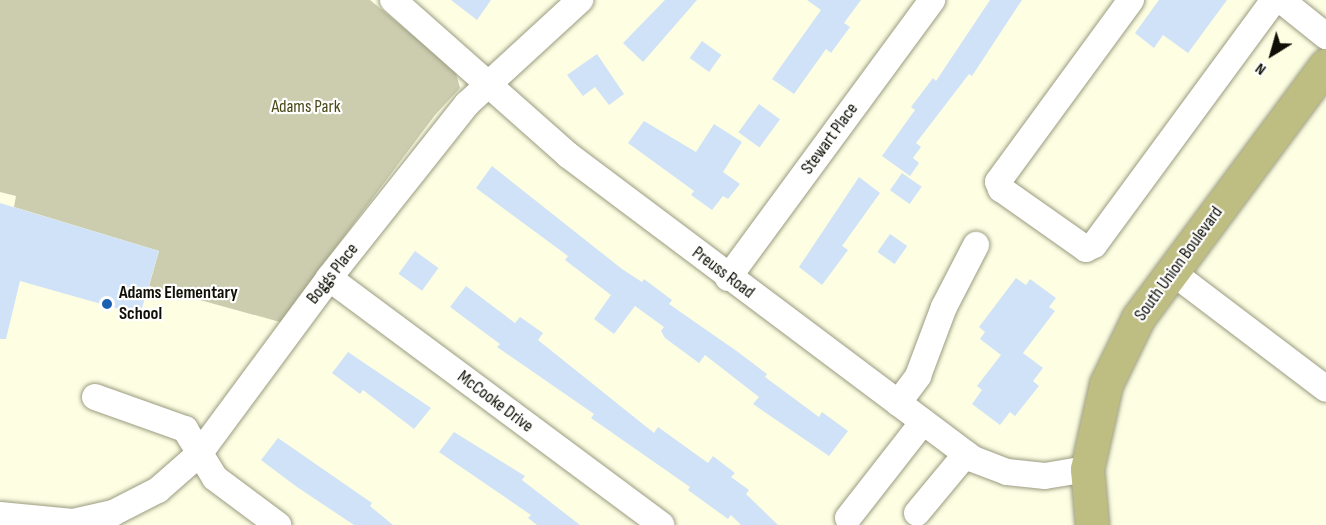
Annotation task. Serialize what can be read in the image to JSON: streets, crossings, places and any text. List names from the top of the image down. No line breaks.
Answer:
{"streets":{"main road":["South Union Boulevard"],"street":["Stewart Place","Preuss Road","Boggs Place","McCooke Drive"]},"crossings":[["Stewart Place","Preuss Road"],["South Union Boulevard","Preuss Road"],["Preuss Road","Boggs Place"],["Boggs Place","McCooke Drive"]],"parks":["Adams Park"],"places":["Adams Elementary School"],"north":"bottom left"}
